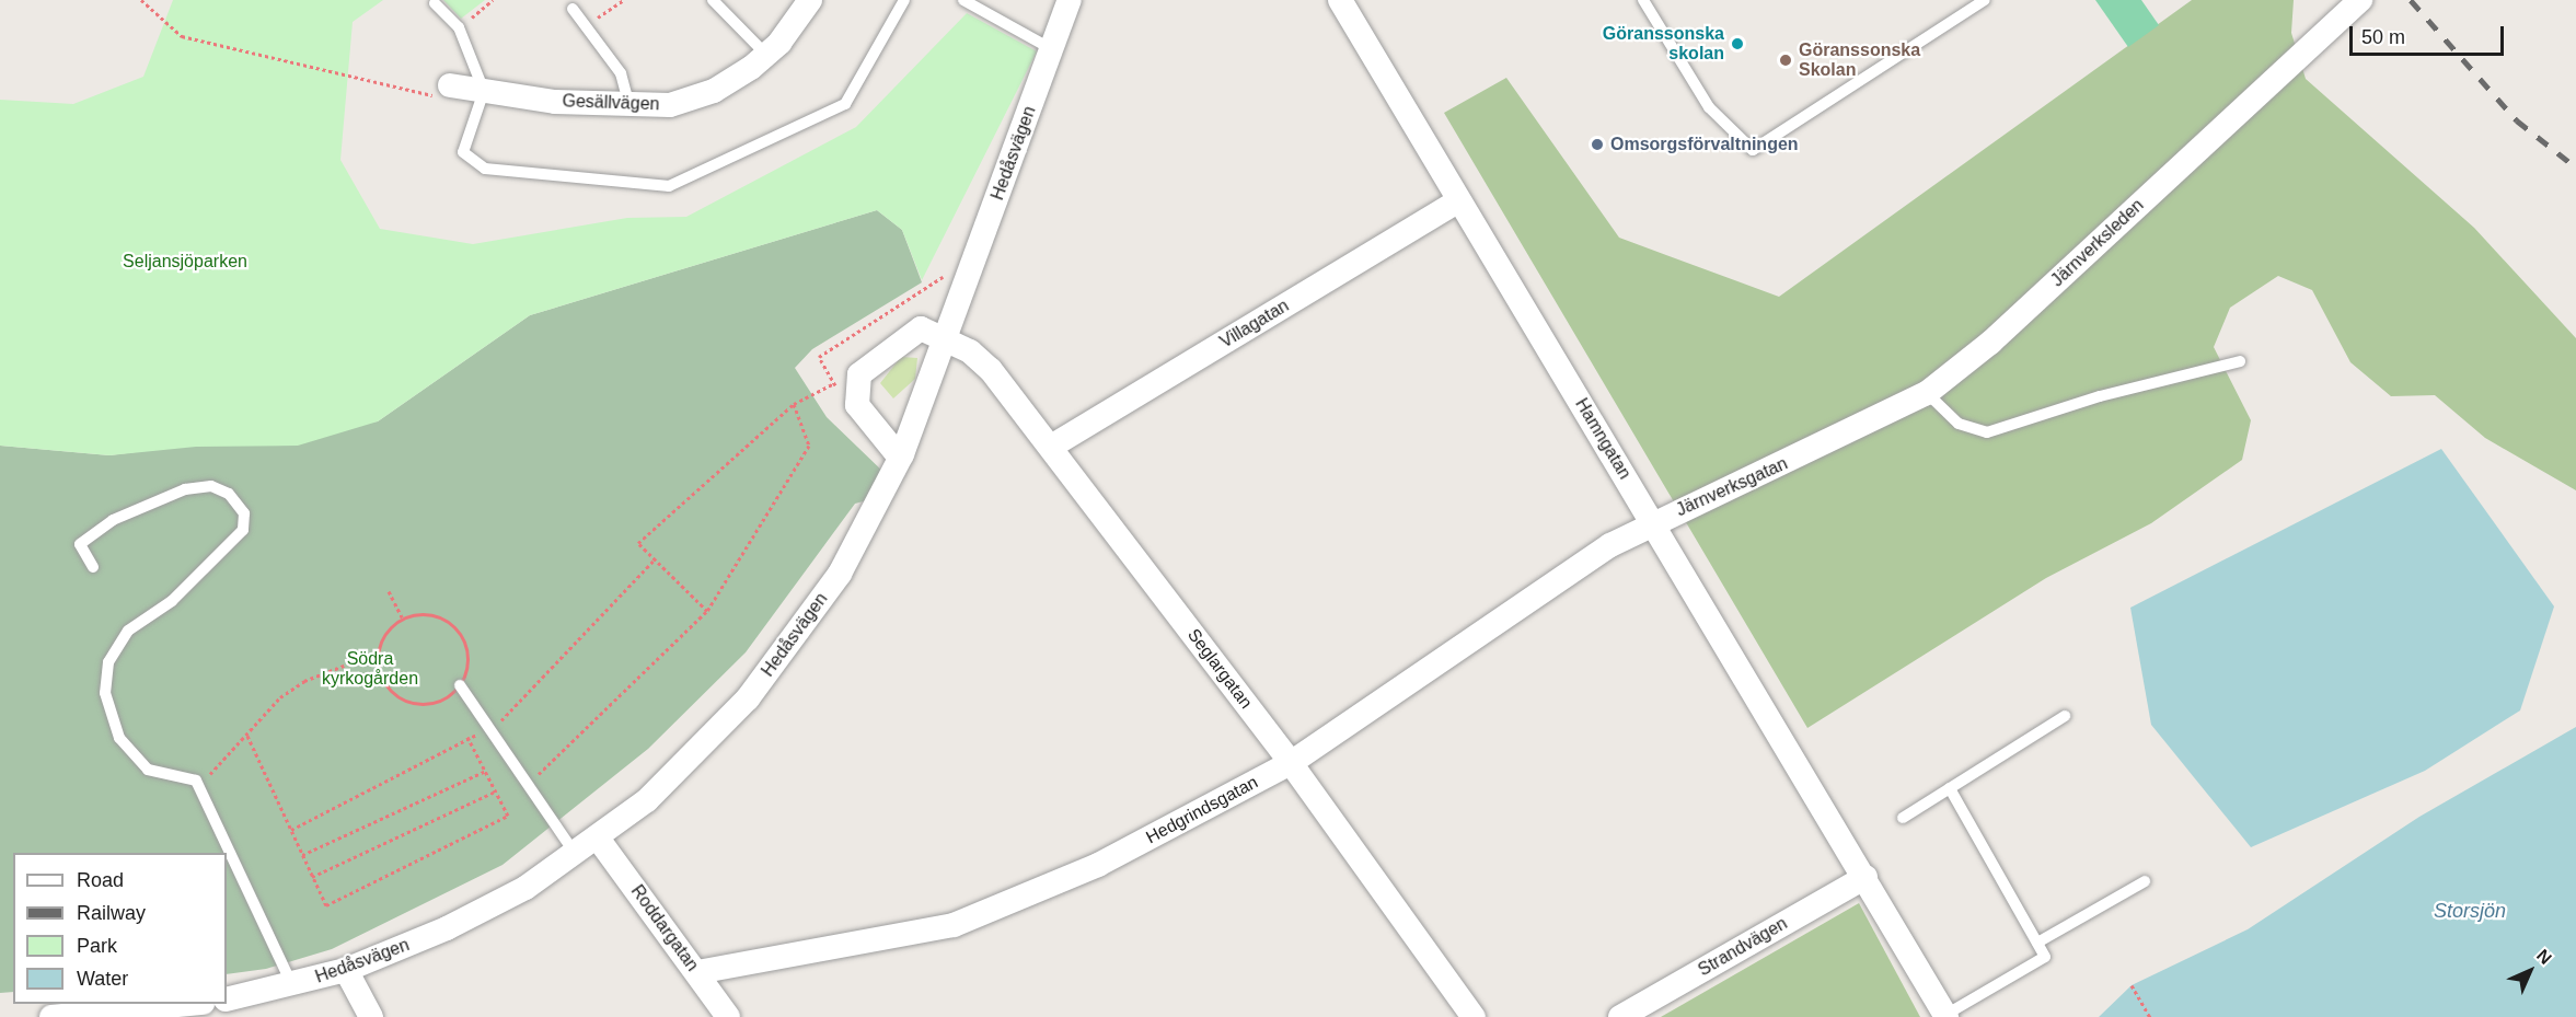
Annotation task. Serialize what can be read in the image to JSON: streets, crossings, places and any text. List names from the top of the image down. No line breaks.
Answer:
{"streets":{"street":["Gesällvägen","Hedåsvägen","Järnverksleden","Villagatan","Hamngatan","Järnverksgatan","Seglargatan","Hedgrindsgatan","Roddargatan","Strandvägen"]},"crossings":[["Hedåsvägen","Seglargatan"],["Hedåsvägen","Roddargatan"],["Järnverksleden","Järnverksgatan"],["Villagatan","Hamngatan"],["Villagatan","Seglargatan"],["Hamngatan","Järnverksgatan"],["Hamngatan","Hedgrindsgatan"],["Hamngatan","Strandvägen"],["Järnverksgatan","Hedgrindsgatan"],["Seglargatan","Hedgrindsgatan"],["Hedgrindsgatan","Roddargatan"]],"water":["Storsjön"],"parks":["Seljansjöparken","Södra kyrkogården"],"places":["Göranssonska skolan","Göranssonska Skolan","Omsorgsförvaltningen"],"legend":["Road","Railway","Park","Water"],"scale_bar":"50 m","north":"top right"}
